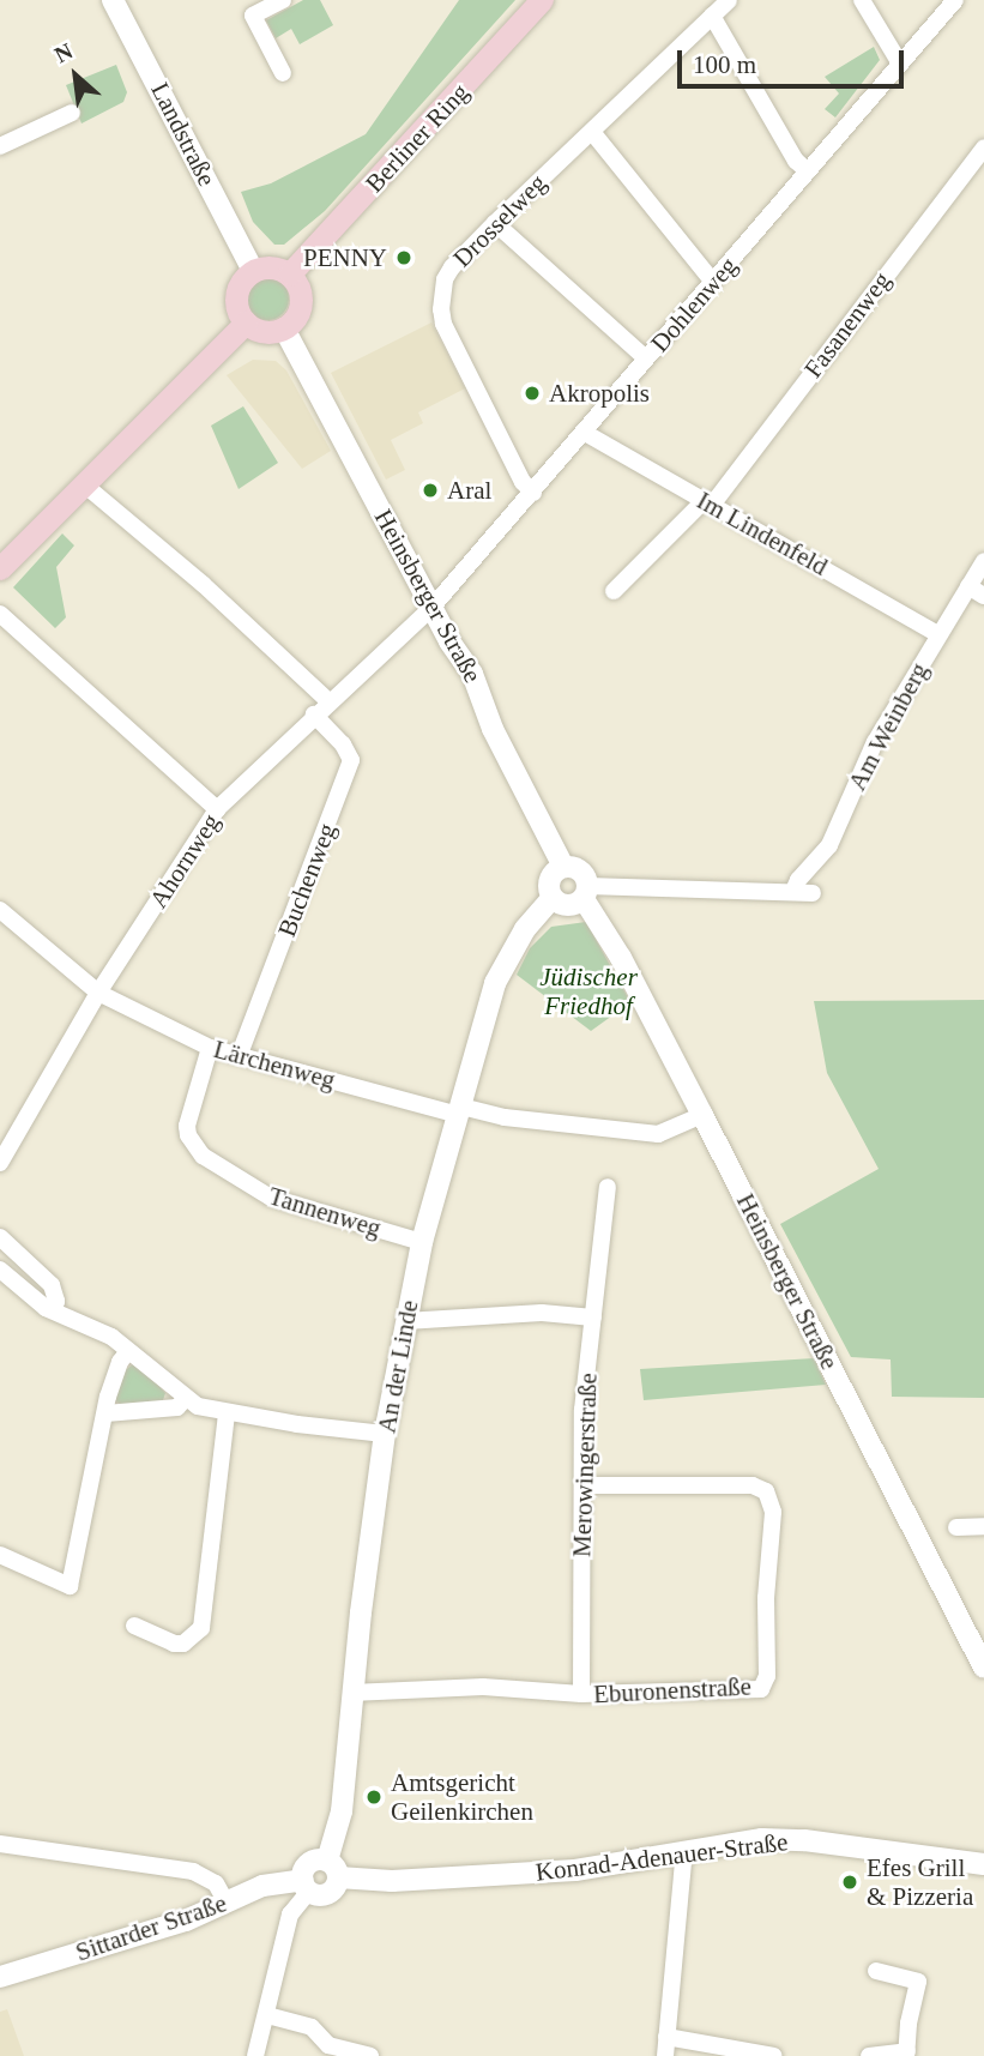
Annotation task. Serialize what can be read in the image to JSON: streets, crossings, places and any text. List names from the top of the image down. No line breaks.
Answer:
{"streets":{"main road":["Berliner Ring"],"street":["Landstraße","Drosselweg","Dohlenweg","Fasanenweg","Im Lindenfeld","Heinsberger Straße","Am Weinberg","Ahornweg","Buchenweg","Lärchenweg","Tannenweg","An der Linde","Merowingerstraße","Eburonenstraße","Konrad-Adenauer-Straße","Sittarder Straße"]},"crossings":[["Landstraße","Berliner Ring"],["Landstraße","Heinsberger Straße"],["Berliner Ring","Heinsberger Straße"],["Drosselweg","Dohlenweg"],["Dohlenweg","Im Lindenfeld"],["Dohlenweg","Heinsberger Straße"],["Dohlenweg","Ahornweg"],["Fasanenweg","Im Lindenfeld"],["Im Lindenfeld","Am Weinberg"],["Heinsberger Straße","Ahornweg"],["Heinsberger Straße","Lärchenweg"],["Heinsberger Straße","An der Linde"],["Ahornweg","Buchenweg"],["Ahornweg","Lärchenweg"],["Buchenweg","Lärchenweg"],["Lärchenweg","Tannenweg"],["Lärchenweg","An der Linde"],["Tannenweg","An der Linde"],["An der Linde","Eburonenstraße"],["An der Linde","Konrad-Adenauer-Straße"],["Merowingerstraße","Eburonenstraße"],["Konrad-Adenauer-Straße","Sittarder Straße"]],"parks":["Jüdischer Friedhof"],"places":["PENNY","Akropolis","Aral","Amtsgericht Geilenkirchen","Efes Grill & Pizzeria"],"scale_bar":"100 m","north":"top left"}
